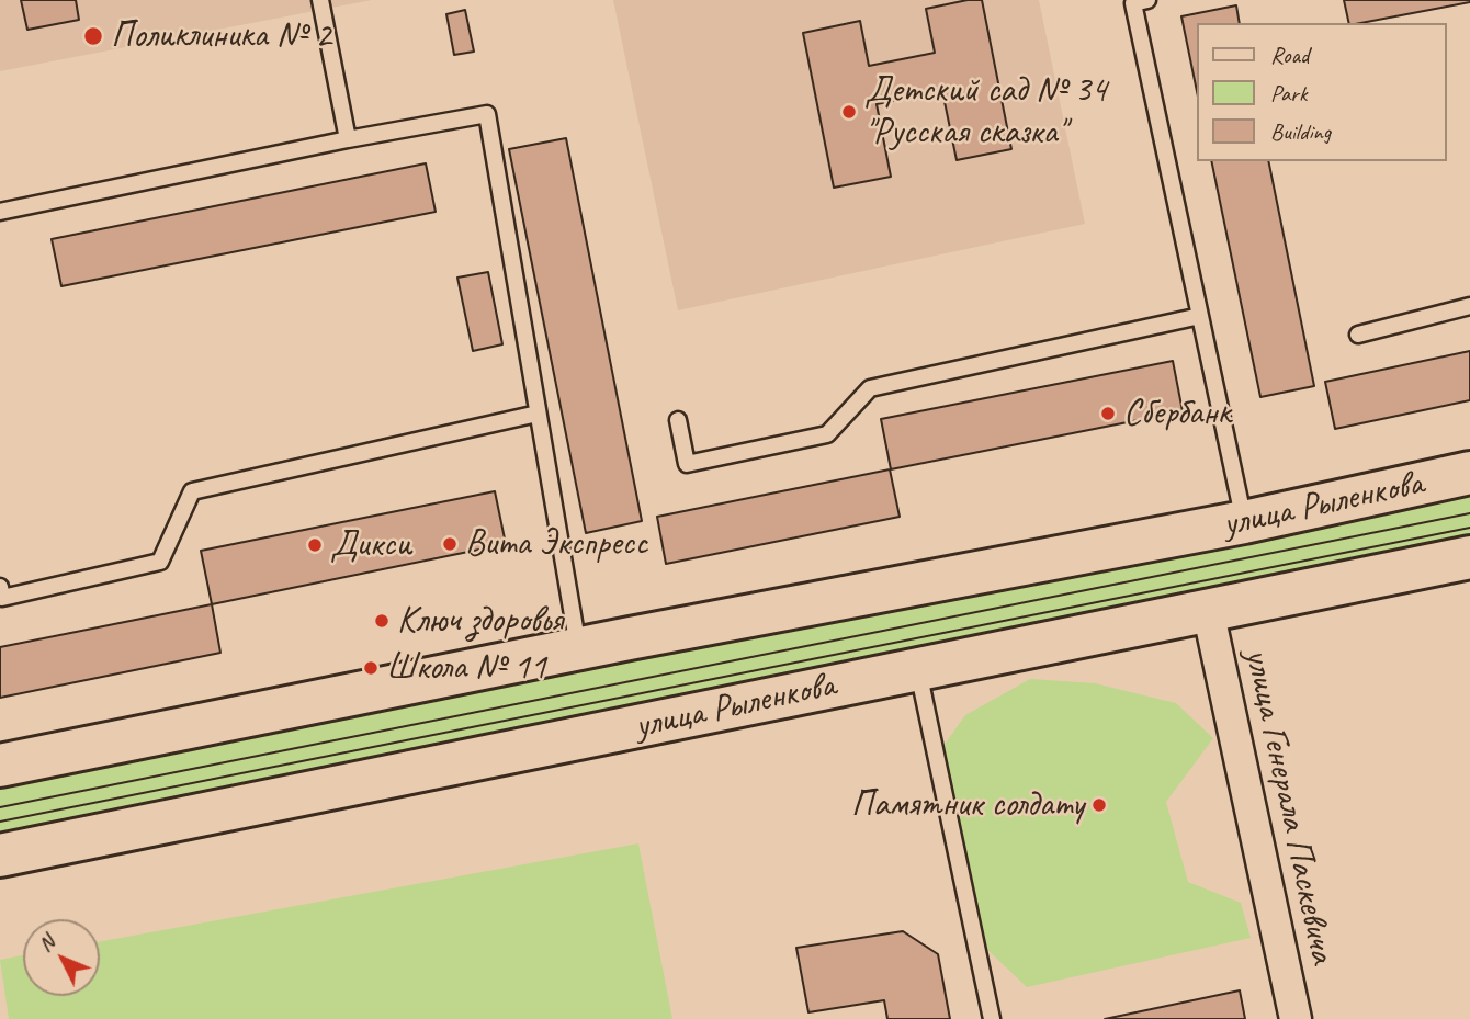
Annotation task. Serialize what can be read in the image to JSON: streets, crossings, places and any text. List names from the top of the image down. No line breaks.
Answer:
{"streets":{"street":["улица Рыленкова","улица Генерала Паскевича"]},"crossings":[["улица Рыленкова","улица Генерала Паскевича"]],"places":["Поликлиника № 2","Детский сад № 34 \"Русская сказка\"","Сбербанк","Вита Экспресс","Дикси","Ключ здоровья","Школа № 11","Памятник солдату"],"legend":["Road","Park","Building"],"north":"top left"}
